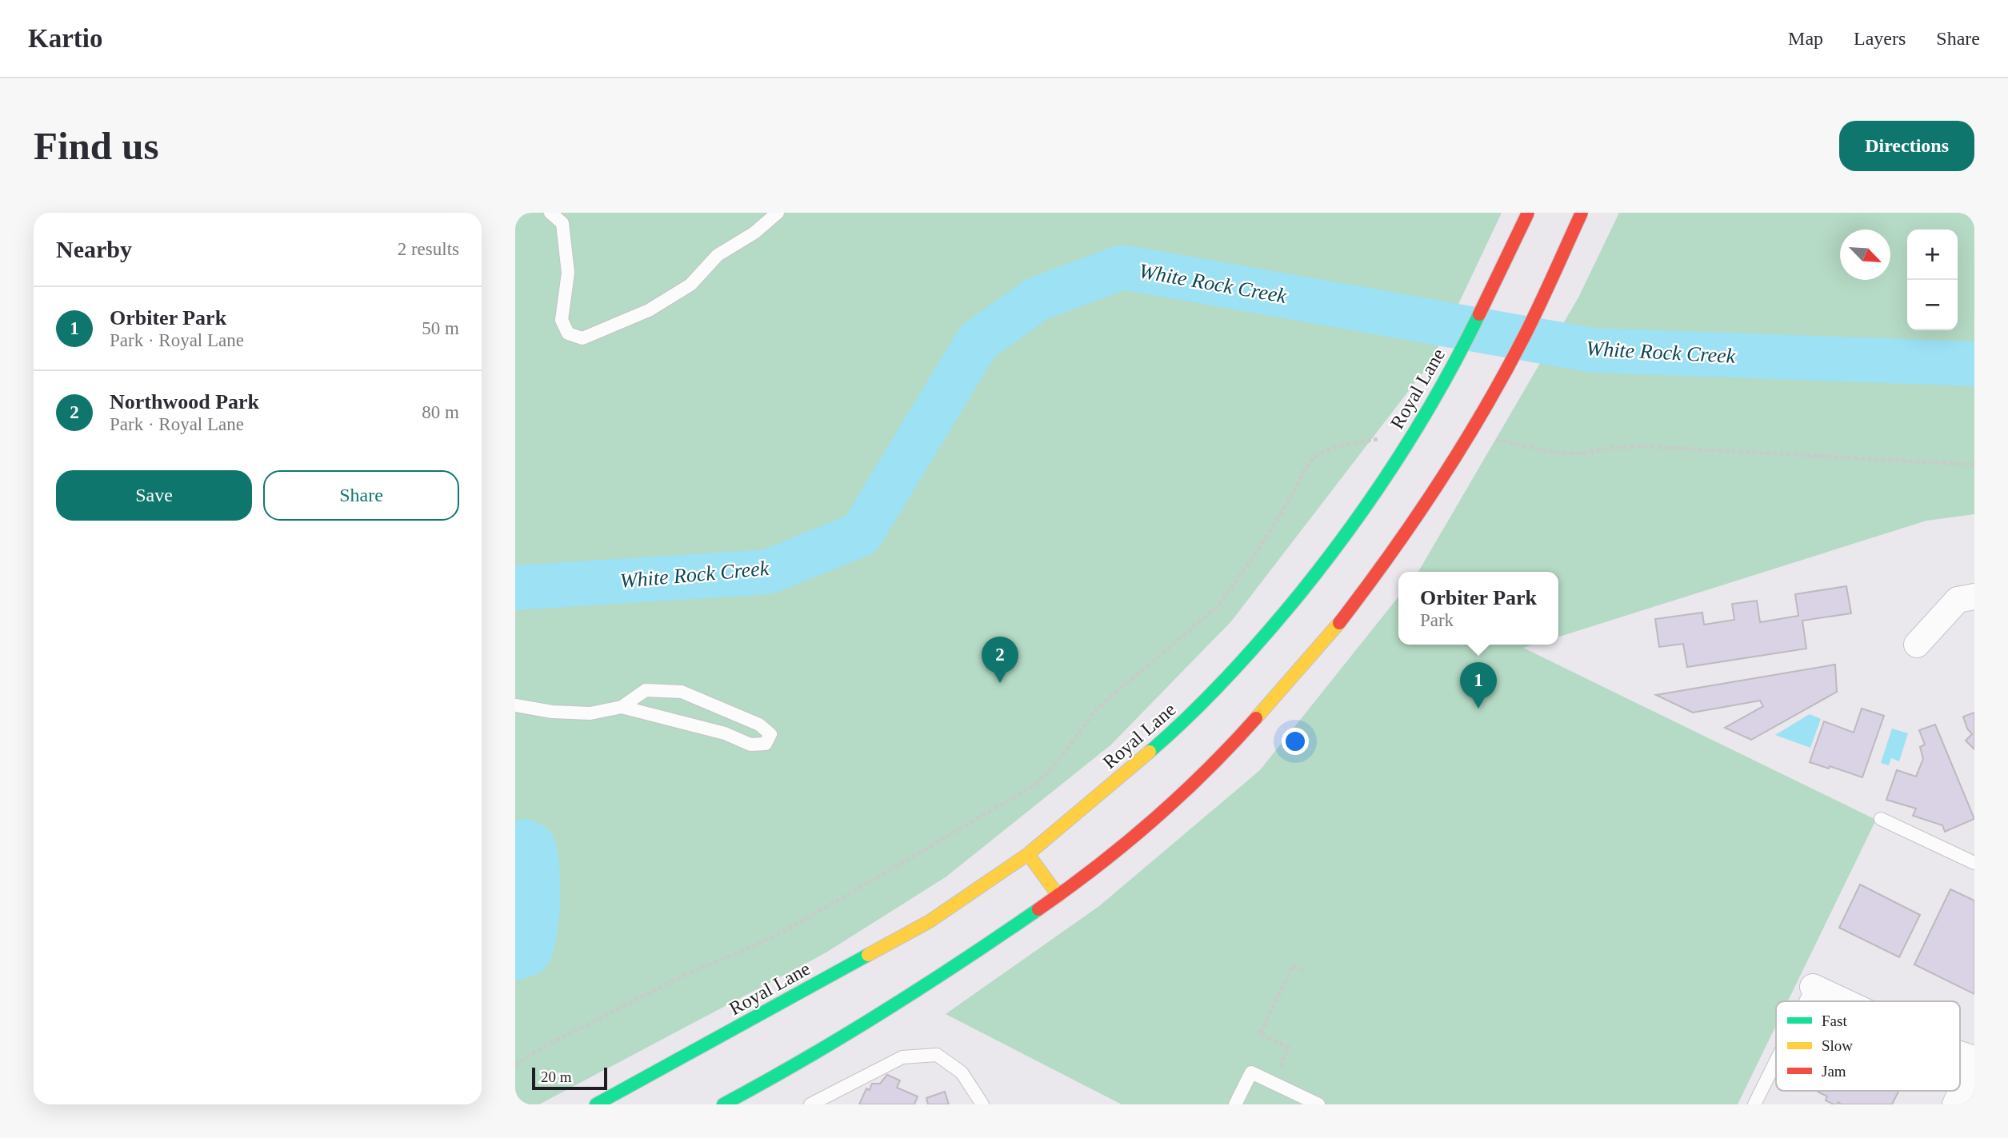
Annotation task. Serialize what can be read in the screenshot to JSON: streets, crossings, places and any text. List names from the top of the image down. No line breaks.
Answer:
{"streets":{"main road":["Royal Lane"]},"water":["White Rock Creek"],"legend":["Fast","Slow","Jam"],"scale_bar":"20 m","north":"bottom right","page":{"header":"Kartio","nav":["Map","Layers","Share"],"buttons":["Directions",["Save","Share"]],"title":"Find us","heading":["Nearby","2 results"],"map_buttons":["+","−"],"list":[{"mark":"1","name":"Orbiter Park","note":"Park · Royal Lane","value":"50 m"},{"mark":"2","name":"Northwood Park","note":"Park · Royal Lane","value":"80 m"}],"popup":["Orbiter Park","Park"],"pins":["2","1"],"scale":"20 m"}}
